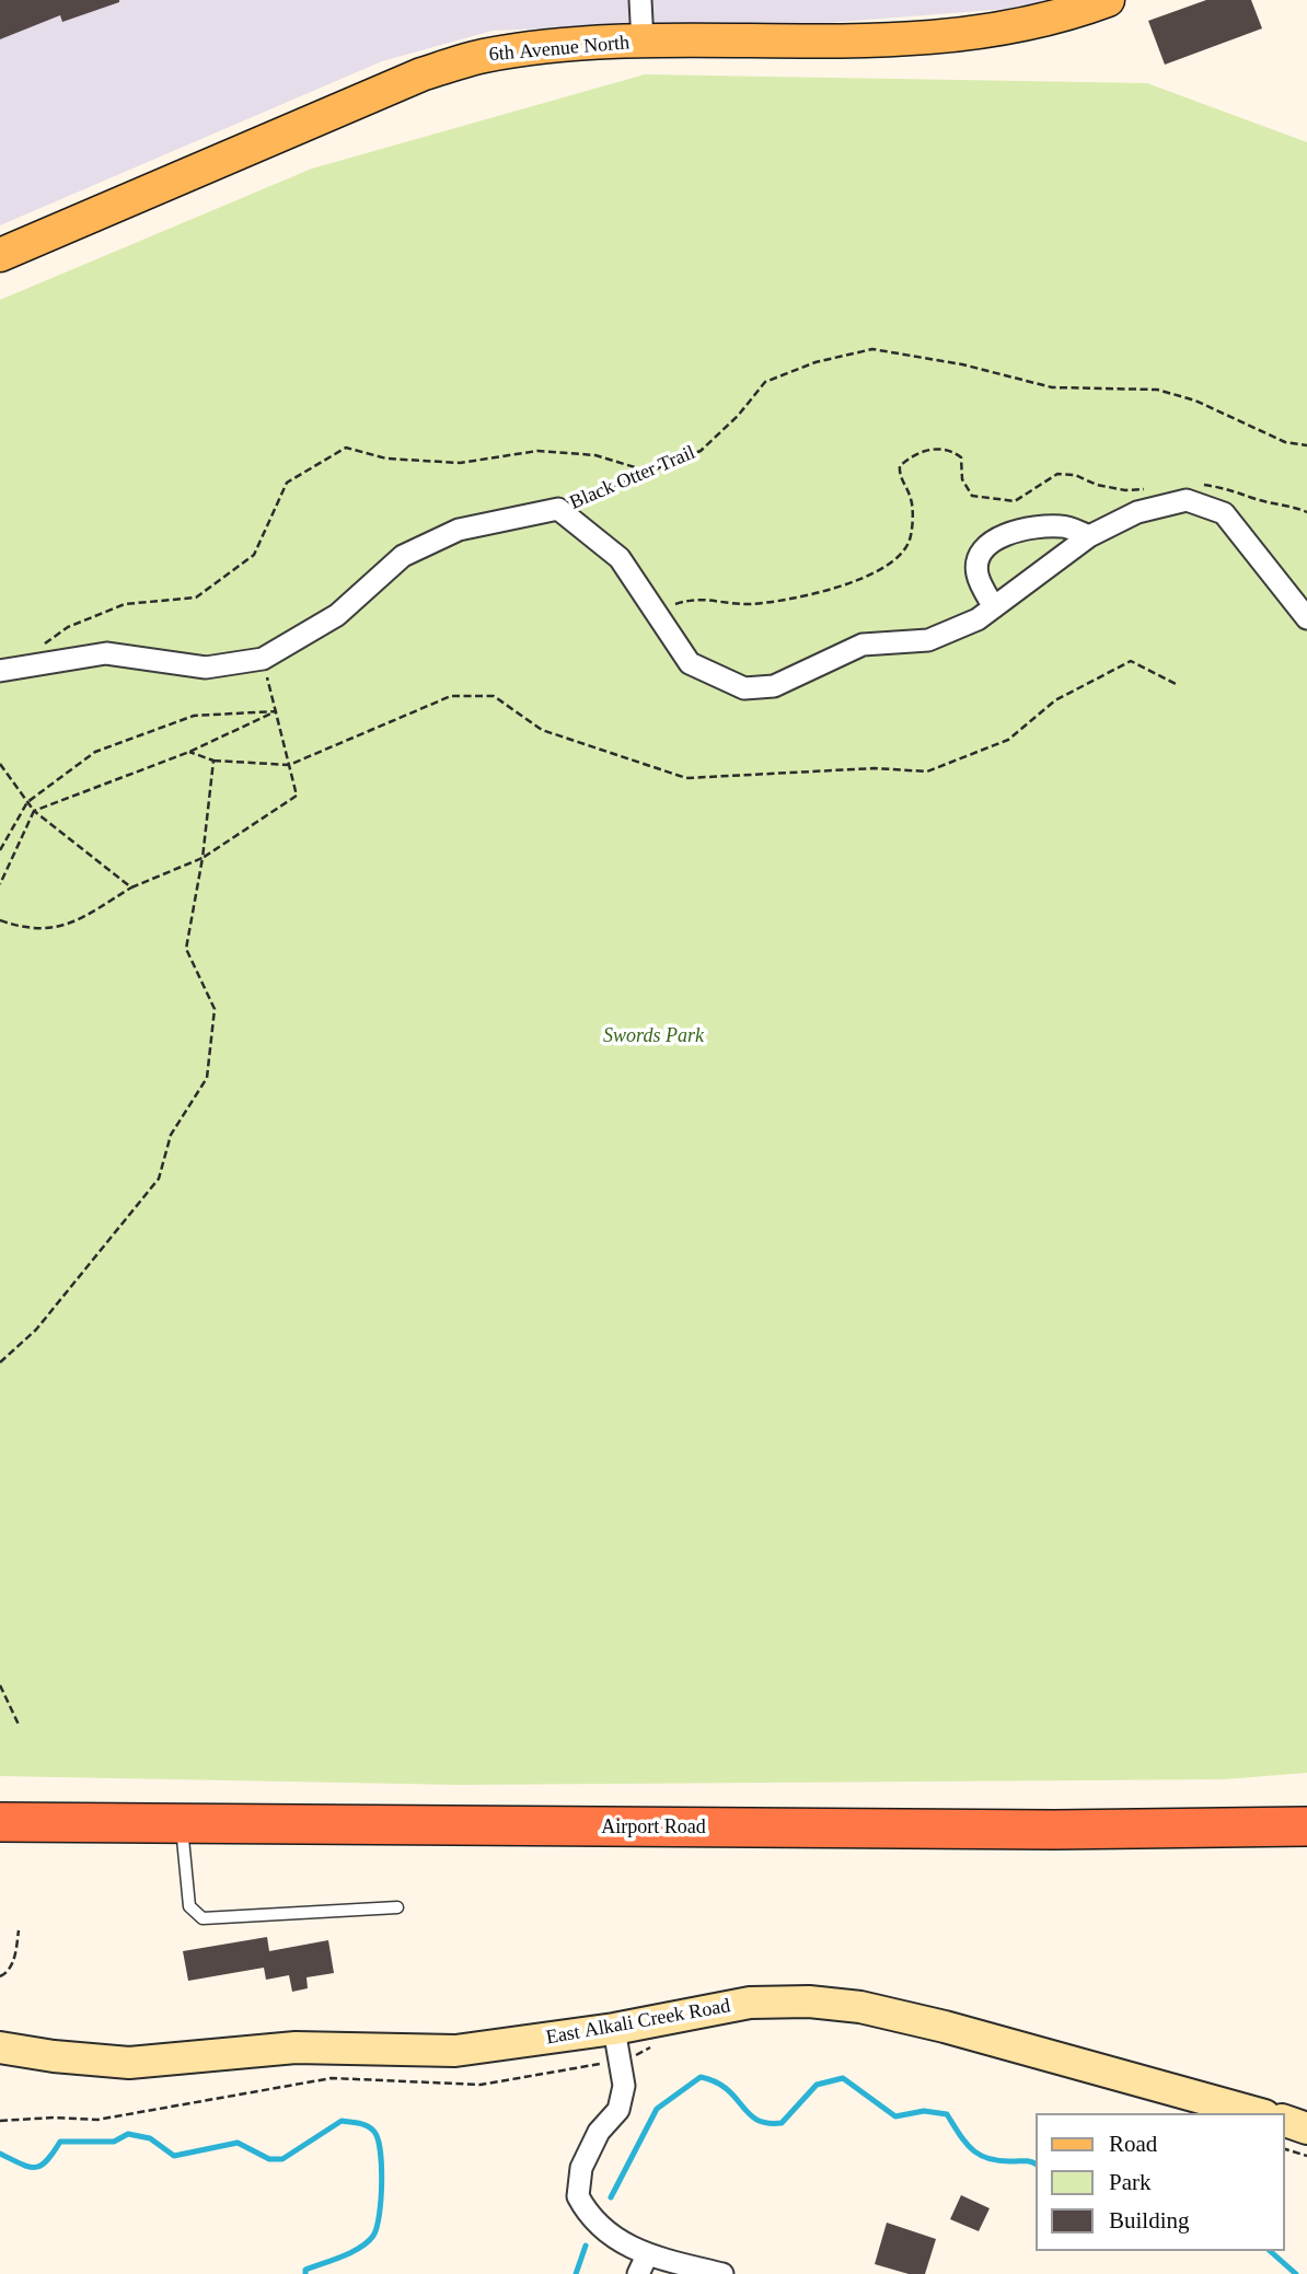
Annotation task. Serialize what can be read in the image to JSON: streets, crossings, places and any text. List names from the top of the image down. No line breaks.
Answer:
{"streets":{"highway":["Airport Road"],"main road":["6th Avenue North"],"street":["Black Otter Trail","East Alkali Creek Road"]},"parks":["Swords Park"],"legend":["Road","Park","Building"]}
